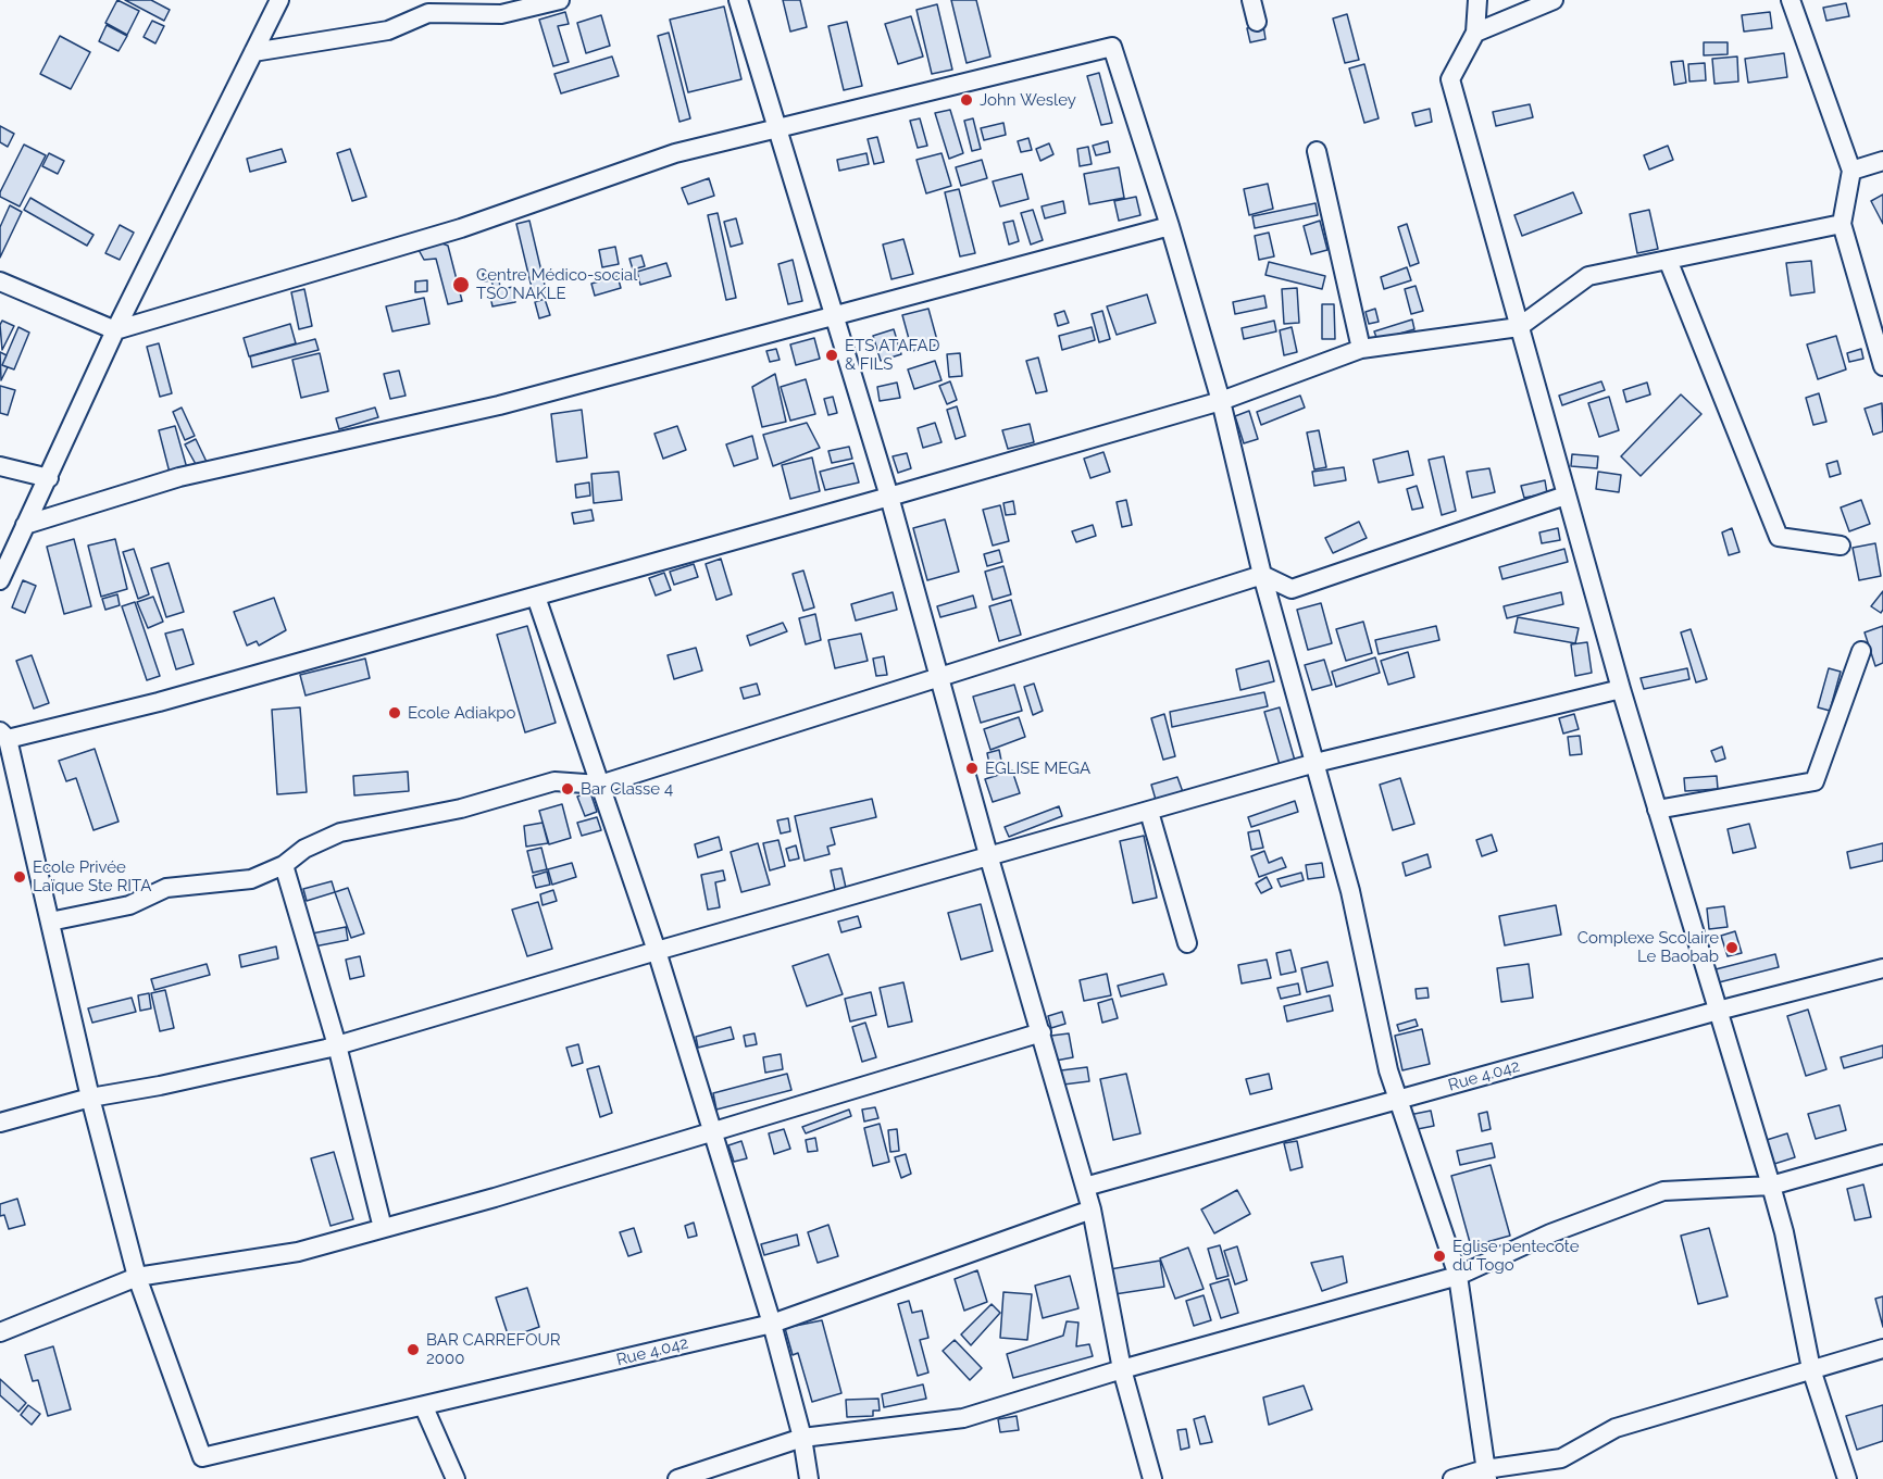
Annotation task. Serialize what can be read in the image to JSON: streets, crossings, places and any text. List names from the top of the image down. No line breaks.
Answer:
{"streets":{"street":["Rue 4.042"]},"places":["John Wesley","Centre Médico-social TSO NAKLE","ETS ATAFAD & FILS","Ecole Adiakpo","EGLISE MEGA","Bar Classe 4","Ecole Privée Laïque Ste RITA","Complexe Scolaire Le Baobab","Eglise pentecote du Togo","BAR CARREFOUR 2000"]}
